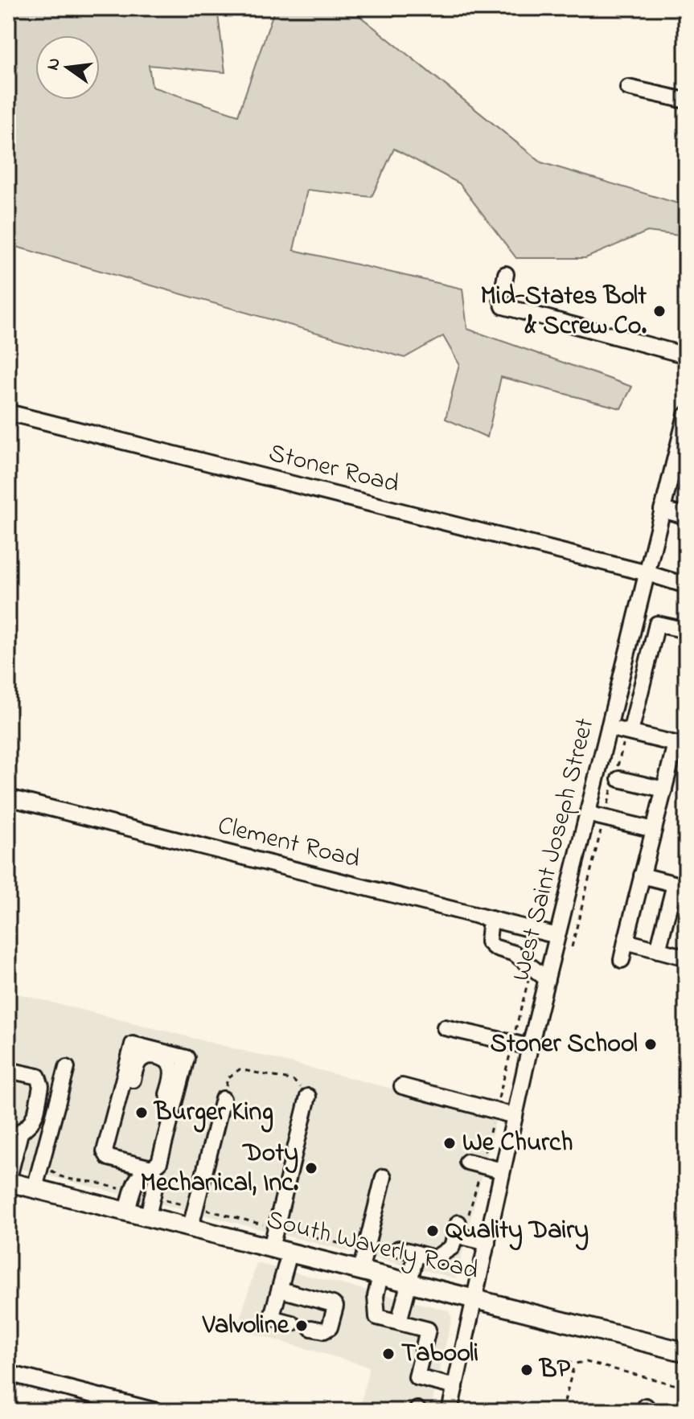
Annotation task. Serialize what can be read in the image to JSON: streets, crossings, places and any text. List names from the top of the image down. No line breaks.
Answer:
{"streets":{"main road":["South Waverly Road"],"street":["Stoner Road","Clement Road","West Saint Joseph Street"]},"crossings":[["Stoner Road","West Saint Joseph Street"],["Clement Road","West Saint Joseph Street"],["West Saint Joseph Street","South Waverly Road"]],"places":["Mid-States Bolt & Screw Co.","Stoner School","Burger King","We Church","Doty Mechanical, Inc.","Quality Dairy","Valvoline","Tabooli","BP"],"north":"left"}
